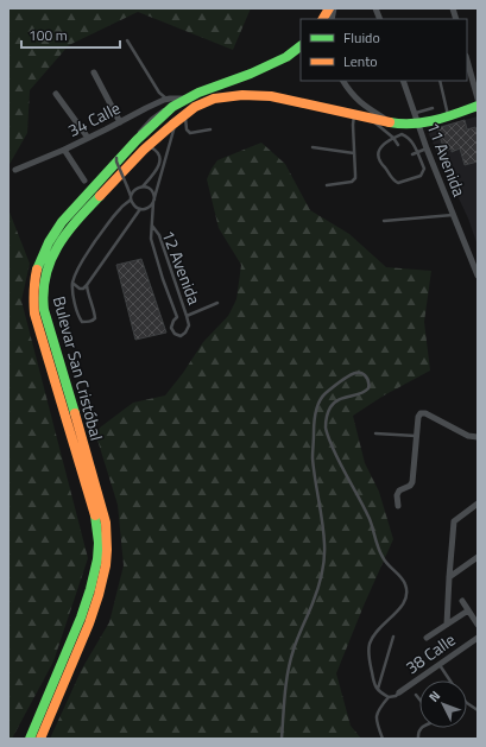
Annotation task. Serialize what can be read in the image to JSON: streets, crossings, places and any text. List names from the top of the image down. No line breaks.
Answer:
{"streets":{"main road":["Bulevar San Cristóbal"],"street":["34 Calle","11 Avenida","38 Calle"],"lane":["12 Avenida"]},"crossings":[["34 Calle","Bulevar San Cristóbal"],["11 Avenida","Bulevar San Cristóbal"],["12 Avenida","Bulevar San Cristóbal"]],"legend":["Fluido","Lento"],"scale_bar":"100 m","north":"top left"}
